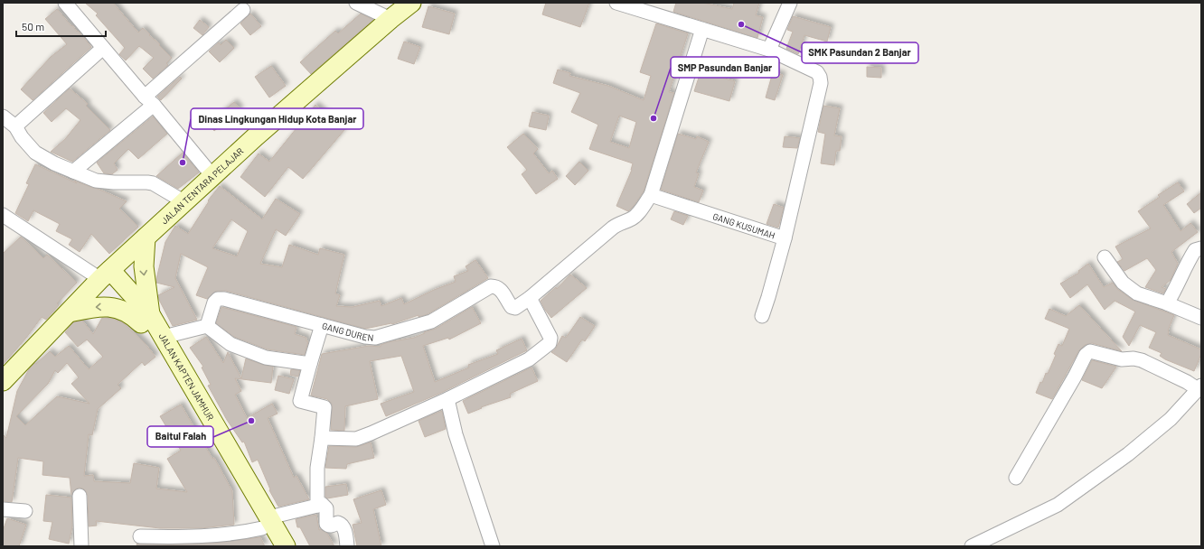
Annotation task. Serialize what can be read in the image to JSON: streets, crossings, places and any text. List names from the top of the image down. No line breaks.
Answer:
{"streets":{"street":["JALAN TENTARA PELAJAR","GANG KUSUMAH","GANG DUREN","JALAN KAPTEN JAMHUR"]},"crossings":[["JALAN TENTARA PELAJAR","JALAN KAPTEN JAMHUR"]],"places":["SMK Pasundan 2 Banjar","SMP Pasundan Banjar","Dinas Lingkungan Hidup Kota Banjar","Baitul Falah"],"scale_bar":"50 m"}
